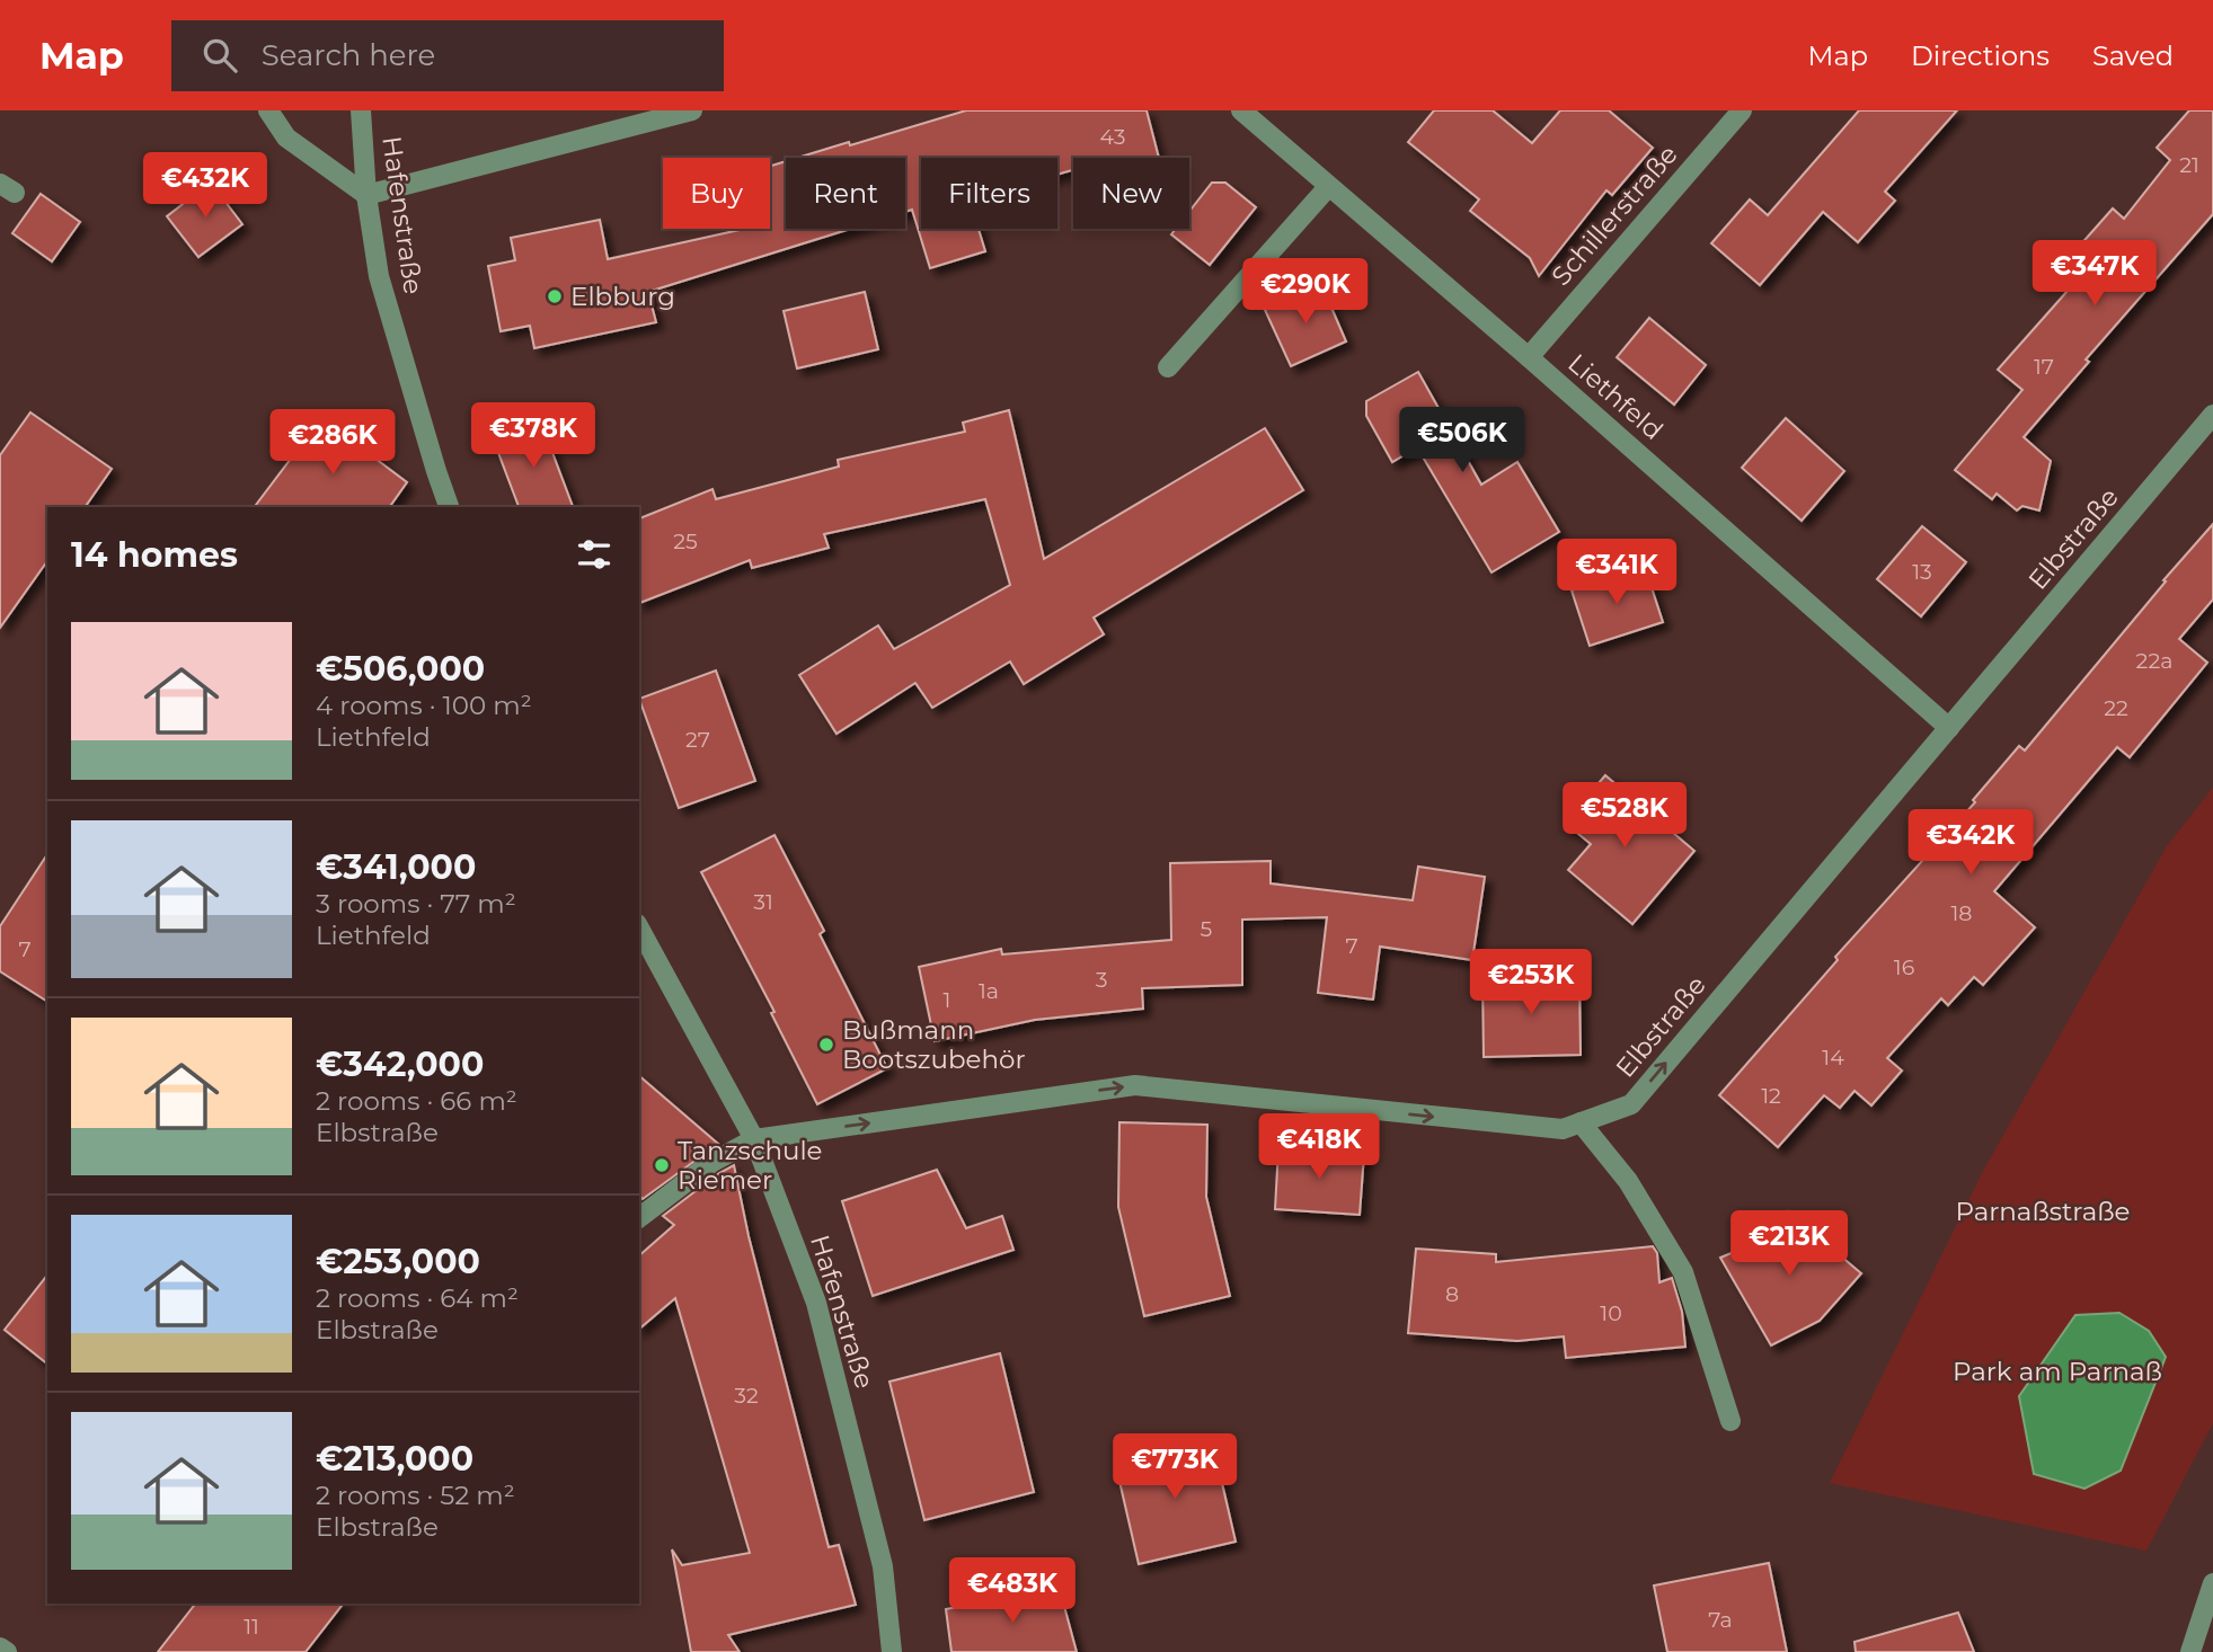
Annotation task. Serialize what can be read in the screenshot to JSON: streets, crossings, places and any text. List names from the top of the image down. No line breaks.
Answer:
{"streets":{"street":["Hafenstraße","Schillerstraße","Liethfeld","Elbstraße"]},"crossings":[["Hafenstraße","Elbstraße"],["Schillerstraße","Liethfeld"],["Liethfeld","Elbstraße"]],"one_way":["Elbstraße"],"parks":["Parnaßstraße","Park am Parnaß"],"places":["Elbburg","Bußmann Bootszubehör","Tanzschule Riemer"],"house_numbers":["43","21","17","25","13","22a","22","27","31","18","5","7","7","16","3","1a","1","14","12","8","10","32","7a","11"],"page":{"header":"Map","search":"Search here","nav":["Map","Directions","Saved"],"price":["€432K","€347K","€290K","€378K","€506K","€286K","€341K","€528K","€342K","€253K","€418K","€213K","€773K","€483K"],"chip":["Buy","Rent","Filters","New"],"heading":"14 homes","list":[{"name":"€506,000","note":"4 rooms · 100 m² · Liethfeld"},{"name":"€341,000","note":"3 rooms · 77 m² · Liethfeld"},{"name":"€342,000","note":"2 rooms · 66 m² · Elbstraße"},{"name":"€253,000","note":"2 rooms · 64 m² · Elbstraße"},{"name":"€213,000","note":"2 rooms · 52 m² · Elbstraße"}]}}
